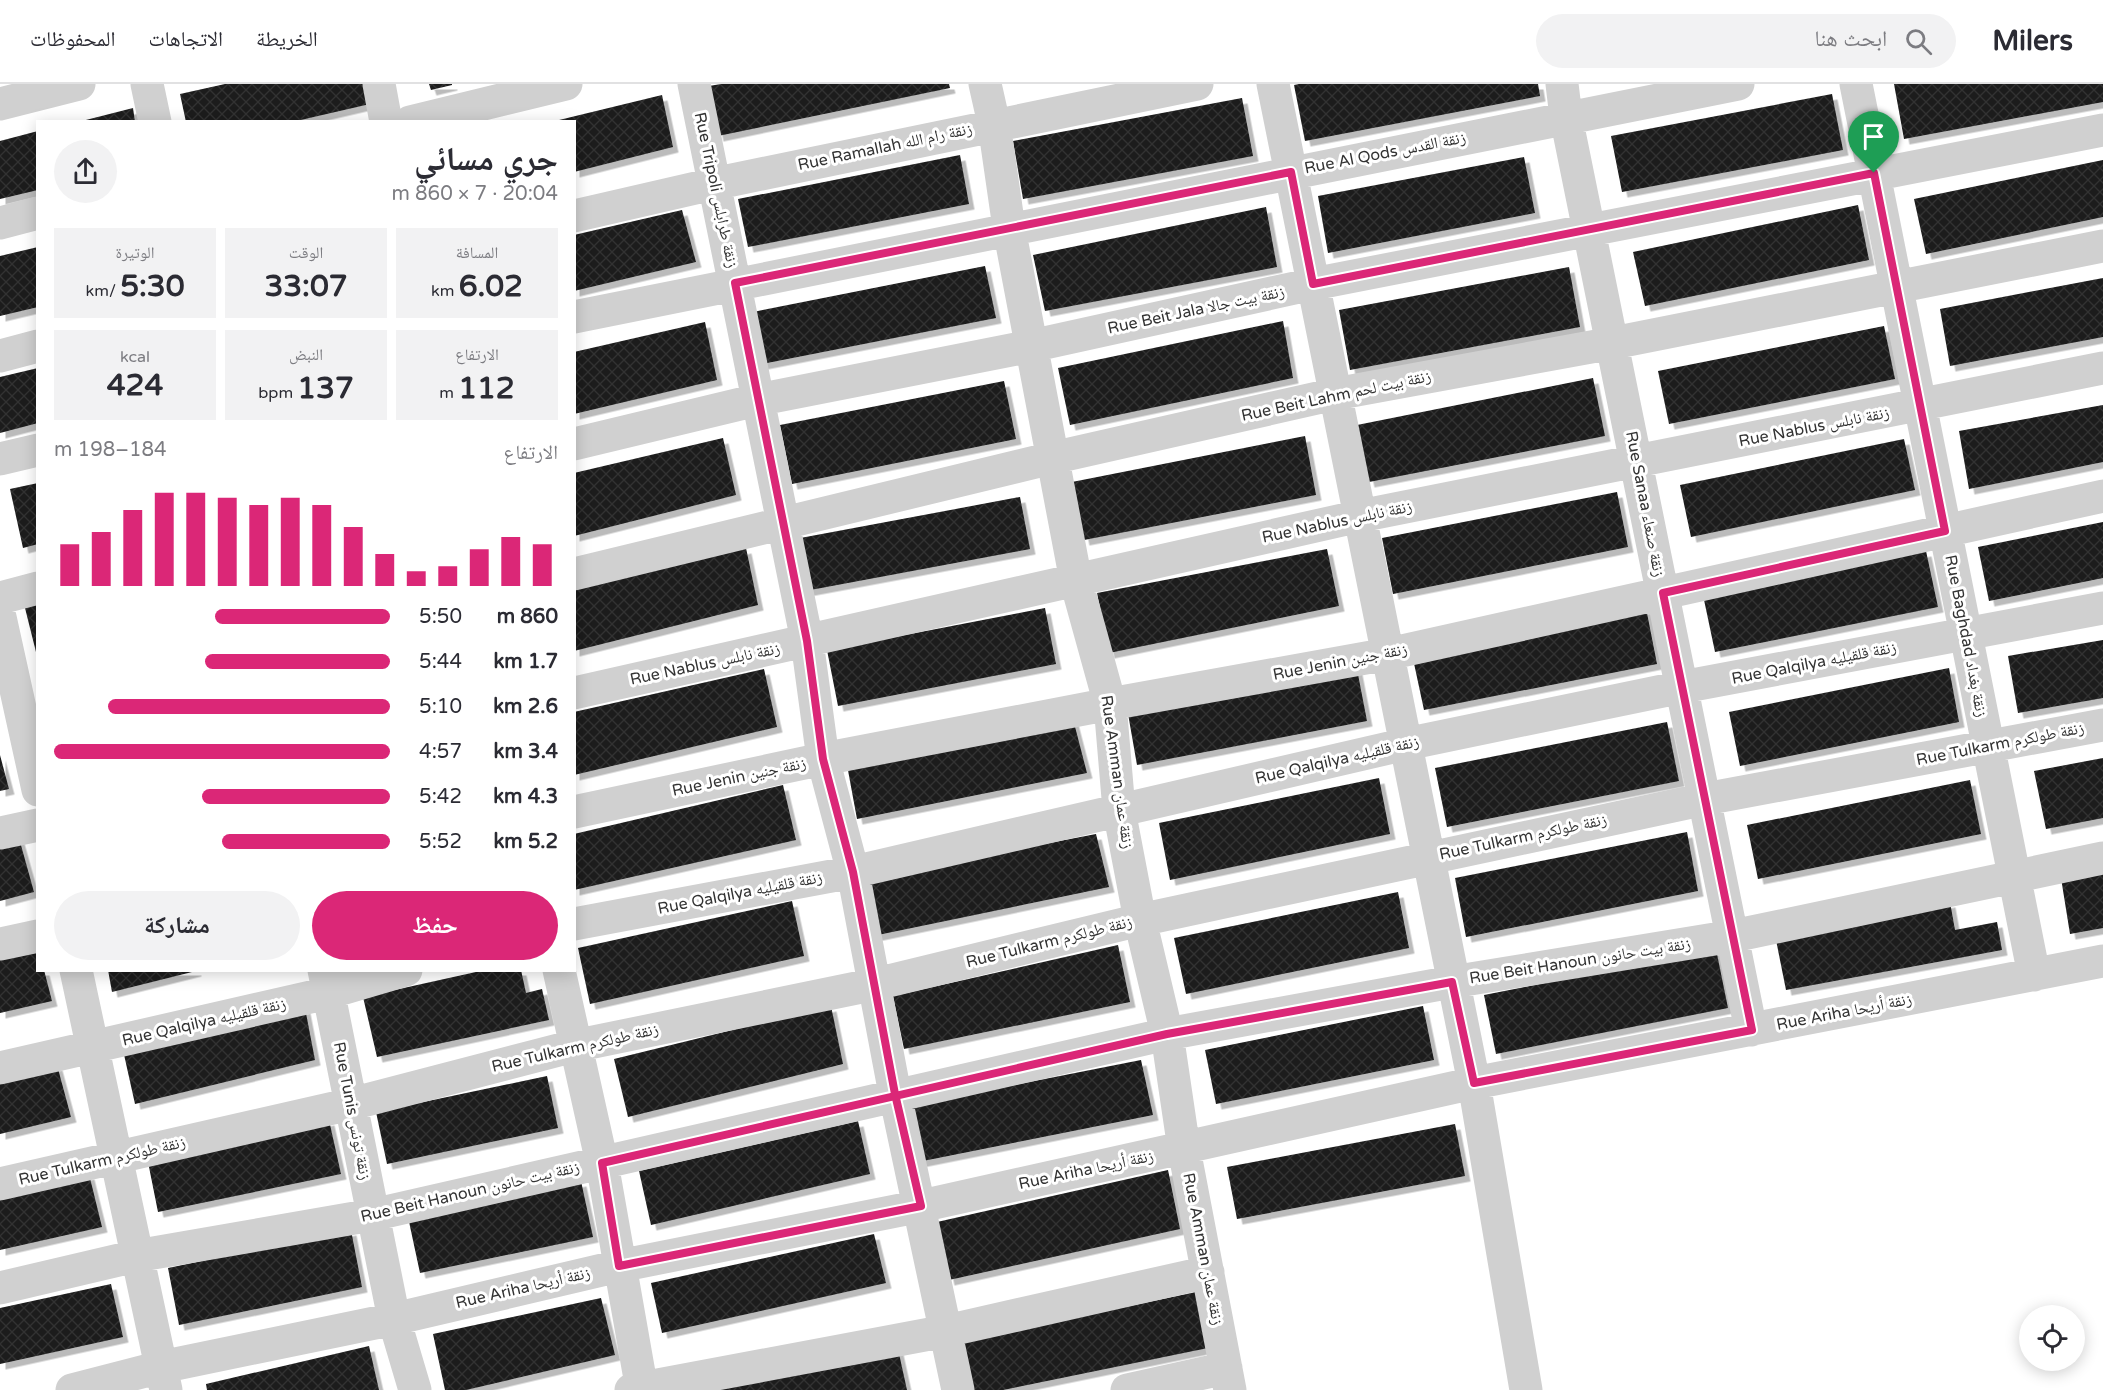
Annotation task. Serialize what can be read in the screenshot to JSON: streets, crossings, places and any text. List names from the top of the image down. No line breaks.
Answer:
{"streets":{"street":["Rue Ramallah زنقة رام الله","Rue Al Qods زنقة القدس","Rue Tripoli زنقة طرابلس","Rue Beit Jala زنقة بيت جالا","Rue Beit Lahm زنقة بيت لحم","Rue Nablus زنقة نابلس","Rue Sanaa زنقة صنعاء","Rue Baghdad زنقة بغداد","Rue Jenin زنقة جنين","Rue Qalqilya زنقة قلقيليه","Rue Tulkarm زنقة طولكرم","Rue Amman زنقة عمان","Rue Beit Hanoun زنقة بيت حانون","Rue Ariha زنقة أريحا","Rue Tunis زنقة تونس"]},"crossings":[["Rue Ramallah زنقة رام الله","Rue Tripoli زنقة طرابلس"],["Rue Ramallah زنقة رام الله","Rue Amman زنقة عمان"],["Rue Al Qods زنقة القدس","Rue Tripoli زنقة طرابلس"],["Rue Al Qods زنقة القدس","Rue Sanaa زنقة صنعاء"],["Rue Al Qods زنقة القدس","Rue Amman زنقة عمان"],["Rue Tripoli زنقة طرابلس","Rue Beit Jala زنقة بيت جالا"],["Rue Tripoli زنقة طرابلس","Rue Beit Lahm زنقة بيت لحم"],["Rue Tripoli زنقة طرابلس","Rue Nablus زنقة نابلس"],["Rue Tripoli زنقة طرابلس","Rue Jenin زنقة جنين"],["Rue Tripoli زنقة طرابلس","Rue Qalqilya زنقة قلقيليه"],["Rue Tripoli زنقة طرابلس","Rue Tulkarm زنقة طولكرم"],["Rue Tripoli زنقة طرابلس","Rue Beit Hanoun زنقة بيت حانون"],["Rue Tripoli زنقة طرابلس","Rue Ariha زنقة أريحا"],["Rue Beit Jala زنقة بيت جالا","Rue Sanaa زنقة صنعاء"],["Rue Beit Jala زنقة بيت جالا","Rue Baghdad زنقة بغداد"],["Rue Beit Jala زنقة بيت جالا","Rue Amman زنقة عمان"],["Rue Beit Lahm زنقة بيت لحم","Rue Sanaa زنقة صنعاء"],["Rue Beit Lahm زنقة بيت لحم","Rue Baghdad زنقة بغداد"],["Rue Beit Lahm زنقة بيت لحم","Rue Amman زنقة عمان"],["Rue Nablus زنقة نابلس","Rue Sanaa زنقة صنعاء"],["Rue Nablus زنقة نابلس","Rue Baghdad زنقة بغداد"],["Rue Nablus زنقة نابلس","Rue Amman زنقة عمان"],["Rue Sanaa زنقة صنعاء","Rue Jenin زنقة جنين"],["Rue Sanaa زنقة صنعاء","Rue Qalqilya زنقة قلقيليه"],["Rue Sanaa زنقة صنعاء","Rue Tulkarm زنقة طولكرم"],["Rue Sanaa زنقة صنعاء","Rue Beit Hanoun زنقة بيت حانون"],["Rue Sanaa زنقة صنعاء","Rue Ariha زنقة أريحا"],["Rue Baghdad زنقة بغداد","Rue Jenin زنقة جنين"],["Rue Baghdad زنقة بغداد","Rue Qalqilya زنقة قلقيليه"],["Rue Baghdad زنقة بغداد","Rue Tulkarm زنقة طولكرم"],["Rue Baghdad زنقة بغداد","Rue Beit Hanoun زنقة بيت حانون"],["Rue Baghdad زنقة بغداد","Rue Ariha زنقة أريحا"],["Rue Jenin زنقة جنين","Rue Amman زنقة عمان"],["Rue Qalqilya زنقة قلقيليه","Rue Amman زنقة عمان"],["Rue Qalqilya زنقة قلقيليه","Rue Tunis زنقة تونس"],["Rue Tulkarm زنقة طولكرم","Rue Amman زنقة عمان"],["Rue Tulkarm زنقة طولكرم","Rue Tunis زنقة تونس"],["Rue Amman زنقة عمان","Rue Beit Hanoun زنقة بيت حانون"],["Rue Amman زنقة عمان","Rue Ariha زنقة أريحا"],["Rue Beit Hanoun زنقة بيت حانون","Rue Tunis زنقة تونس"],["Rue Ariha زنقة أريحا","Rue Tunis زنقة تونس"]],"page":{"header":"Milers","search":"ابحث هنا","nav":["الخريطة","الاتجاهات","المحفوظات"],"heading":["جري مسائي","20:04 · 7 × 860 m"],"stats":[["المسافة","6.02 km"],["الوقت","33:07"],["الوتيرة","5:30 /km"],["الارتفاع","112 m"],["النبض","137 bpm"],["kcal","424"]],"chart":["الارتفاع","184–198 m"],"list":[{"name":"860 m","note":"5:50"},{"name":"1.7 km","note":"5:44"},{"name":"2.6 km","note":"5:10"},{"name":"3.4 km","note":"4:57"},{"name":"4.3 km","note":"5:42"},{"name":"5.2 km","note":"5:52"}],"buttons":["حفظ","مشاركة"]}}
